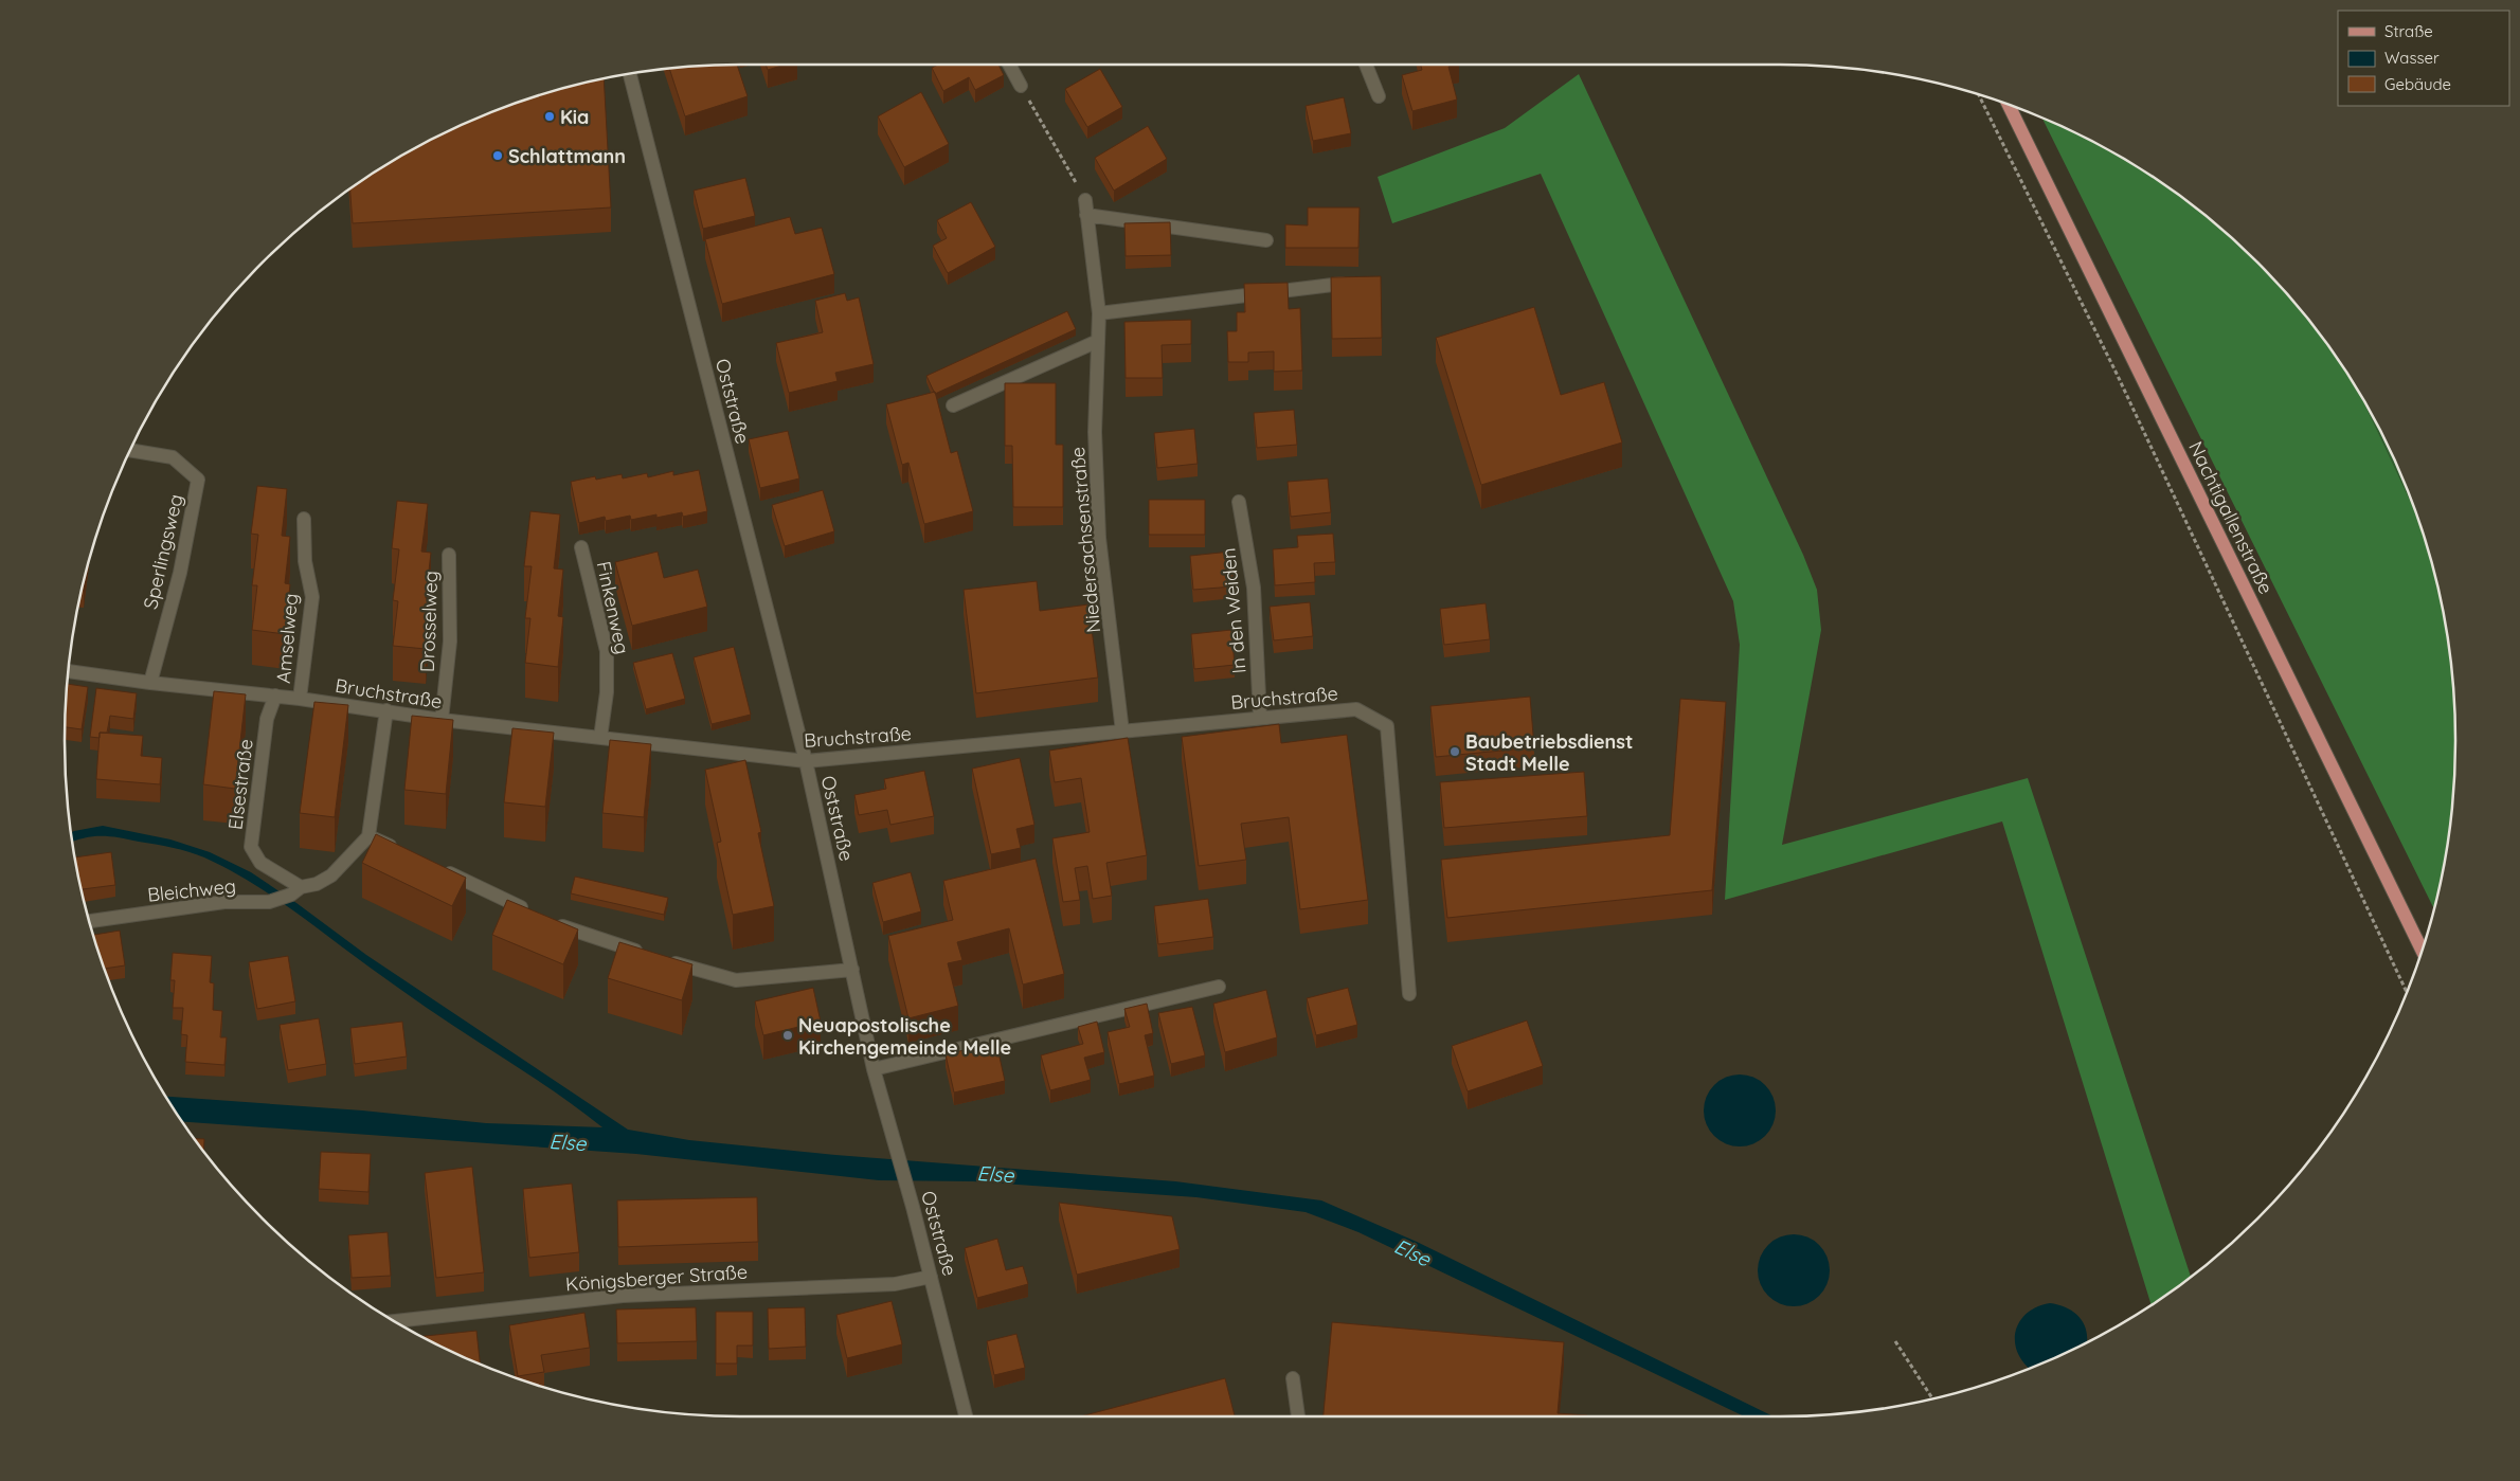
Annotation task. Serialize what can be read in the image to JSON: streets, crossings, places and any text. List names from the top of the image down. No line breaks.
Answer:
{"streets":{"main road":["Nachtigallenstraße"],"street":["Oststraße","Niedersachsenstraße","Sperlingsweg","Finkenweg","In den Weiden","Drosselweg","Amselweg","Bruchstraße","Elsestraße","Bleichweg","Königsberger Straße"]},"crossings":[["Oststraße","Bruchstraße"],["Oststraße","Königsberger Straße"],["Niedersachsenstraße","Bruchstraße"],["Sperlingsweg","Bruchstraße"],["Finkenweg","Bruchstraße"],["In den Weiden","Bruchstraße"],["Drosselweg","Bruchstraße"],["Amselweg","Bruchstraße"],["Bruchstraße","Elsestraße"],["Elsestraße","Bleichweg"]],"water":["Else"],"places":["Kia","Schlattmann","Baubetriebsdienst Stadt Melle","Neuapostolische Kirchengemeinde Melle"],"legend":["Straße","Wasser","Gebäude"]}
